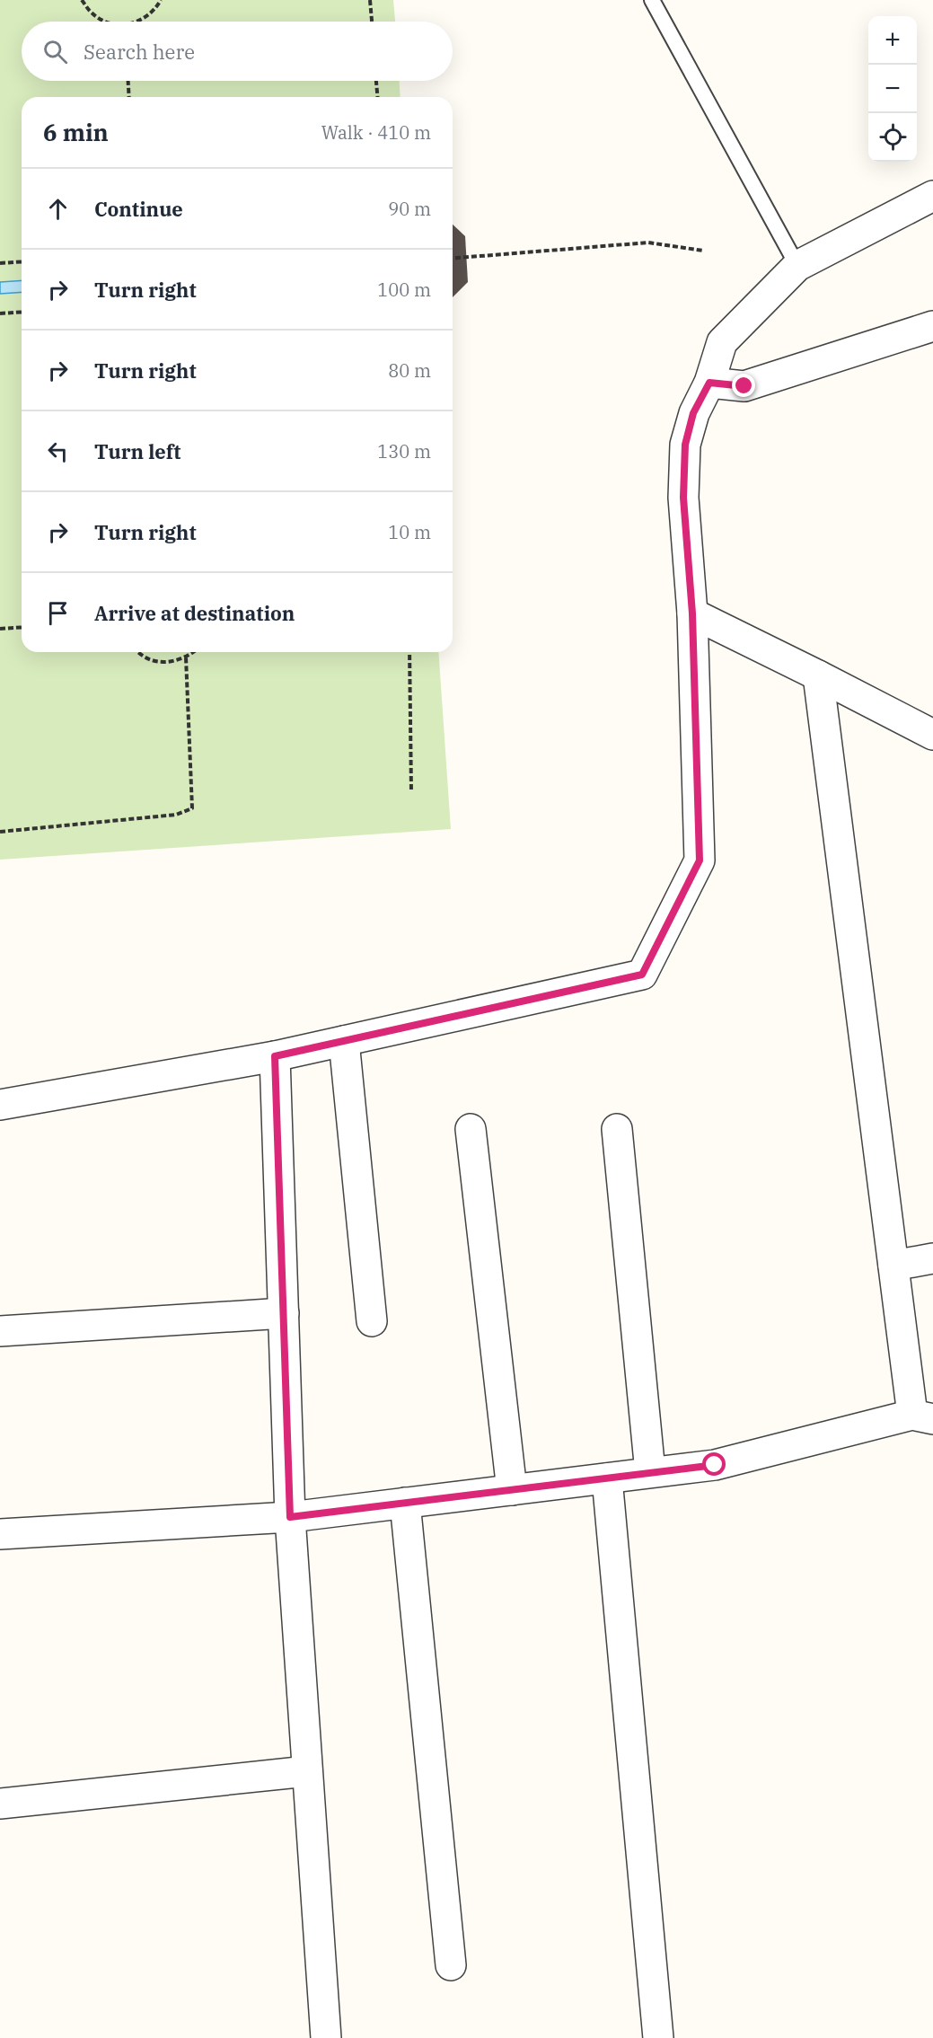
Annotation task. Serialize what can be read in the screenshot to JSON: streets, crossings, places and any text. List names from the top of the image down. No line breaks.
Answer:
{"page":{"map_buttons":["+","−"],"search":"Search here","heading":["6 min","Walk · 410 m"],"list":[["Continue","90 m"],["Turn right","100 m"],["Turn right","80 m"],["Turn left","130 m"],["Turn right","10 m"],"Arrive at destination"]}}
